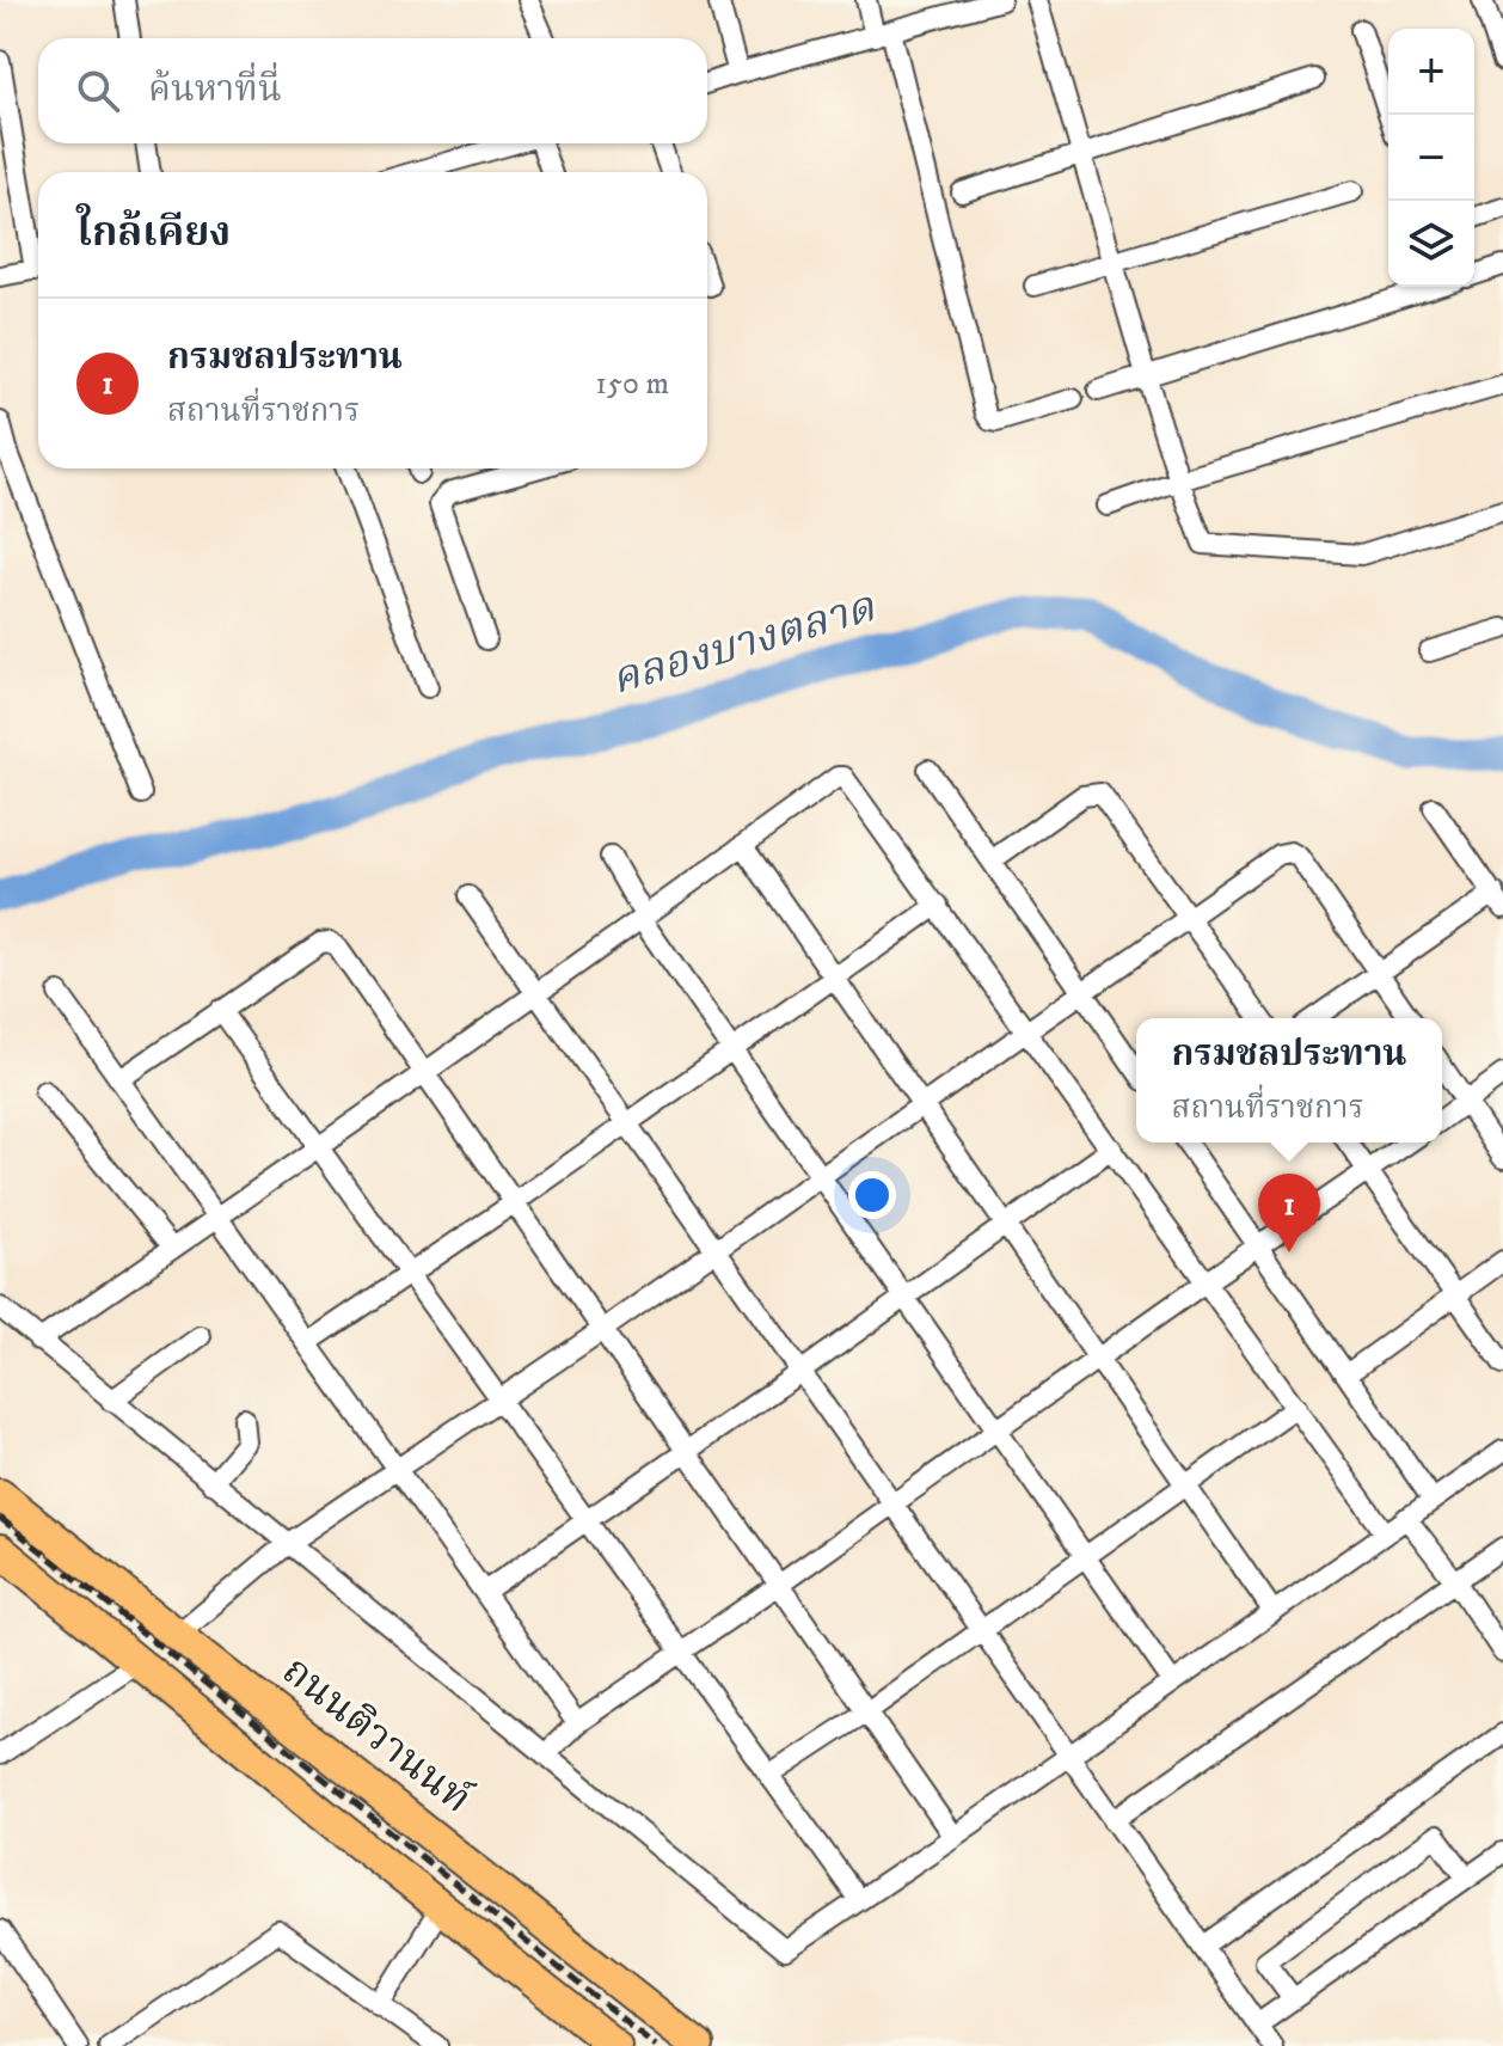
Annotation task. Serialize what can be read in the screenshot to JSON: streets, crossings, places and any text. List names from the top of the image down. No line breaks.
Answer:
{"streets":{"main road":["ถนนติวานนท์"]},"water":["คลองบางตลาด"],"page":{"map_buttons":["+","−"],"search":"ค้นหาที่นี่","heading":"ใกล้เคียง","list":[{"mark":"1","name":"กรมชลประทาน","note":"สถานที่ราชการ","value":"150 m"}],"popup":["กรมชลประทาน","สถานที่ราชการ"],"pins":"1"}}
